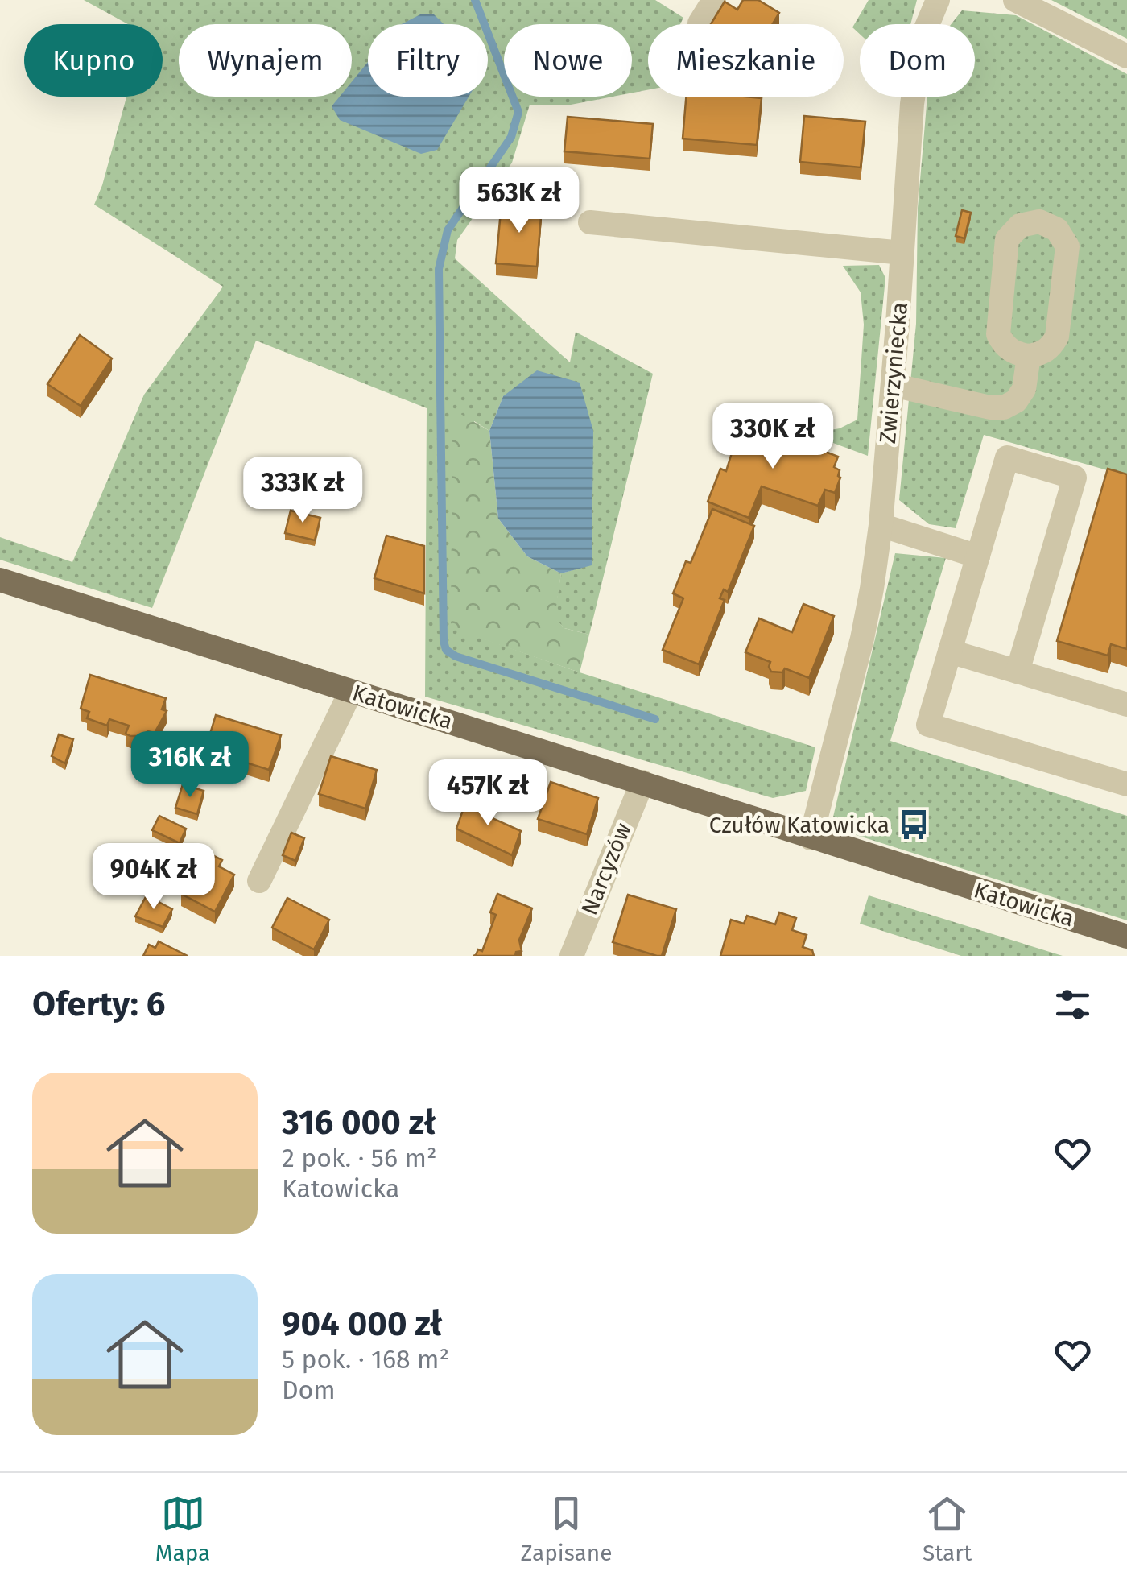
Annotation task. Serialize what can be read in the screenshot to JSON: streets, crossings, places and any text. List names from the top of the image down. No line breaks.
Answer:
{"streets":{"main road":["Katowicka"],"street":["Zwierzyniecka","Narcyzów"]},"crossings":[["Zwierzyniecka","Katowicka"],["Katowicka","Narcyzów"]],"places":{"bus stop":["Czułów Katowicka"]},"page":{"chip":["Kupno","Wynajem","Filtry","Nowe","Mieszkanie","Dom"],"price":["563K zł","330K zł","333K zł","316K zł","457K zł","904K zł"],"heading":"Oferty: 6","list":[{"name":"316 000 zł","note":"2 pok. · 56 m² · Katowicka"},{"name":"904 000 zł","note":"5 pok. · 168 m² · Dom"}],"tabs":["Mapa","Zapisane","Start"]}}
